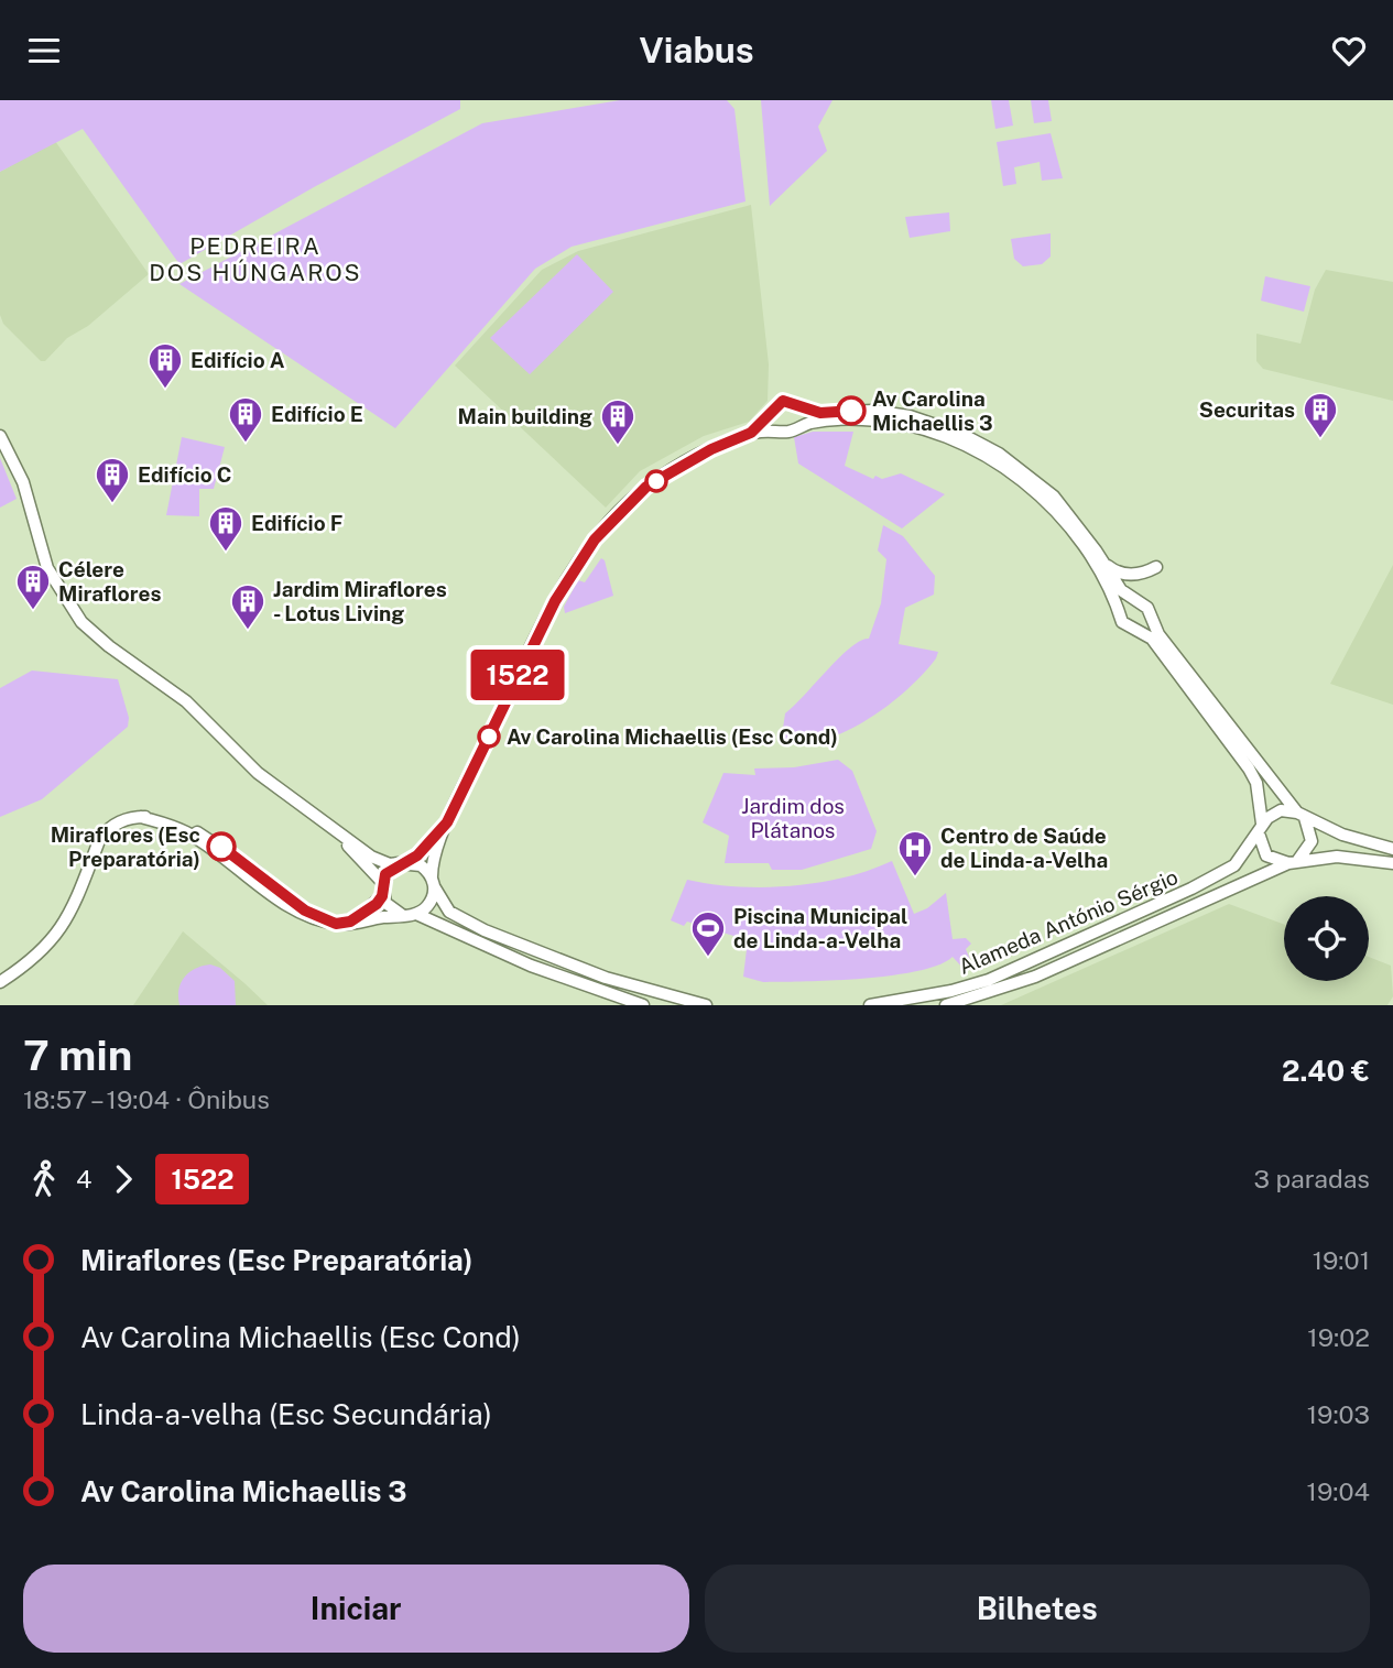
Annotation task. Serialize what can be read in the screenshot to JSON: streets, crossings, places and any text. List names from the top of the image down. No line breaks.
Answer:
{"streets":{"street":["Alameda António Sérgio"]},"districts":["PEDREIRA DOS HÚNGAROS"],"parks":["Jardim dos Plátanos"],"places":{"building":["Edifício A","Securitas","Edifício E","Main building","Edifício C","Edifício F","Célere Miraflores","Jardim Miraflores - Lotus Living"],"other":["Av Carolina Michaellis 3","Av Carolina Michaellis (Esc Cond)","Miraflores (Esc Preparatória)"],"hospital":["Centro de Saúde de Linda-a-Velha"],"sports":["Piscina Municipal de Linda-a-Velha"]},"lines":["bus line 1522"],"page":{"header":"Viabus","on_map":"1522","heading":["7 min","18:57 – 19:04 · Ônibus","2.40 €"],"legs":["4","1522","3 paradas"],"list":[{"name":"Miraflores (Esc Preparatória)","value":"19:01"},{"name":"Av Carolina Michaellis (Esc Cond)","value":"19:02"},{"name":"Linda-a-velha (Esc Secundária)","value":"19:03"},{"name":"Av Carolina Michaellis 3","value":"19:04"}],"buttons":["Iniciar","Bilhetes"]}}
